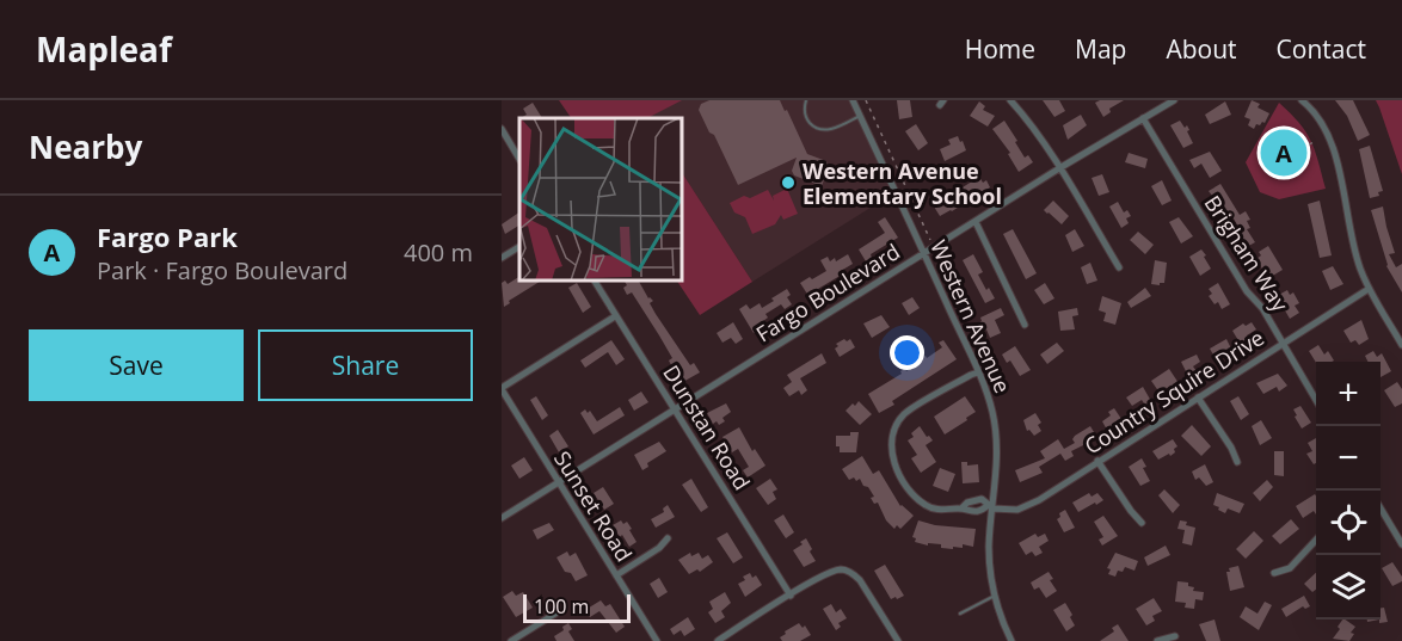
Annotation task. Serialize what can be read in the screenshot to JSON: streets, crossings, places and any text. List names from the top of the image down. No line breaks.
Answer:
{"streets":{"street":["Brigham Way","Fargo Boulevard","Western Avenue","Country Squire Drive","Dunstan Road","Sunset Road"]},"crossings":[["Brigham Way","Fargo Boulevard"],["Brigham Way","Country Squire Drive"],["Fargo Boulevard","Western Avenue"],["Fargo Boulevard","Dunstan Road"],["Fargo Boulevard","Sunset Road"],["Western Avenue","Country Squire Drive"]],"places":["Western Avenue Elementary School"],"scale_bar":"100 m","page":{"header":"Mapleaf","nav":["Home","Map","About","Contact"],"heading":"Nearby","pins":"A","list":[{"mark":"A","name":"Fargo Park","note":"Park · Fargo Boulevard","value":"400 m"}],"buttons":["Save","Share"],"map_buttons":["+","−"],"scale":"100 m"}}
